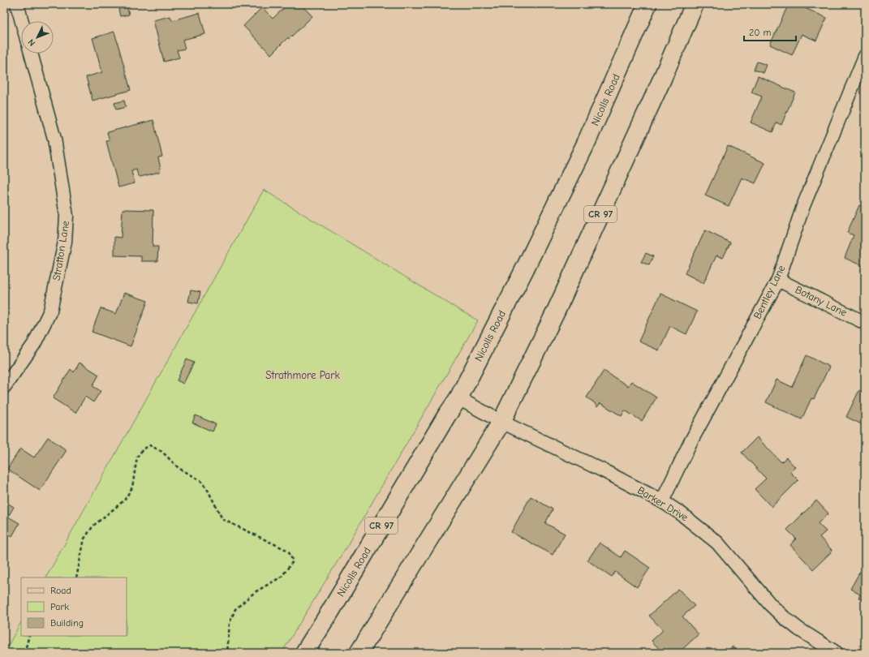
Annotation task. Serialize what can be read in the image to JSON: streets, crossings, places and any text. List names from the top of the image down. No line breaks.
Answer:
{"streets":{"highway":["Nicolls Road","CR 97"],"street":["Stratton Lane","Bentley Lane","Botany Lane","Barker Drive"]},"crossings":[["Nicolls Road","Barker Drive"],["CR 97","Barker Drive"],["Bentley Lane","Botany Lane"],["Bentley Lane","Barker Drive"]],"parks":["Strathmore Park"],"legend":["Road","Park","Building"],"scale_bar":"20 m","north":"bottom left"}
